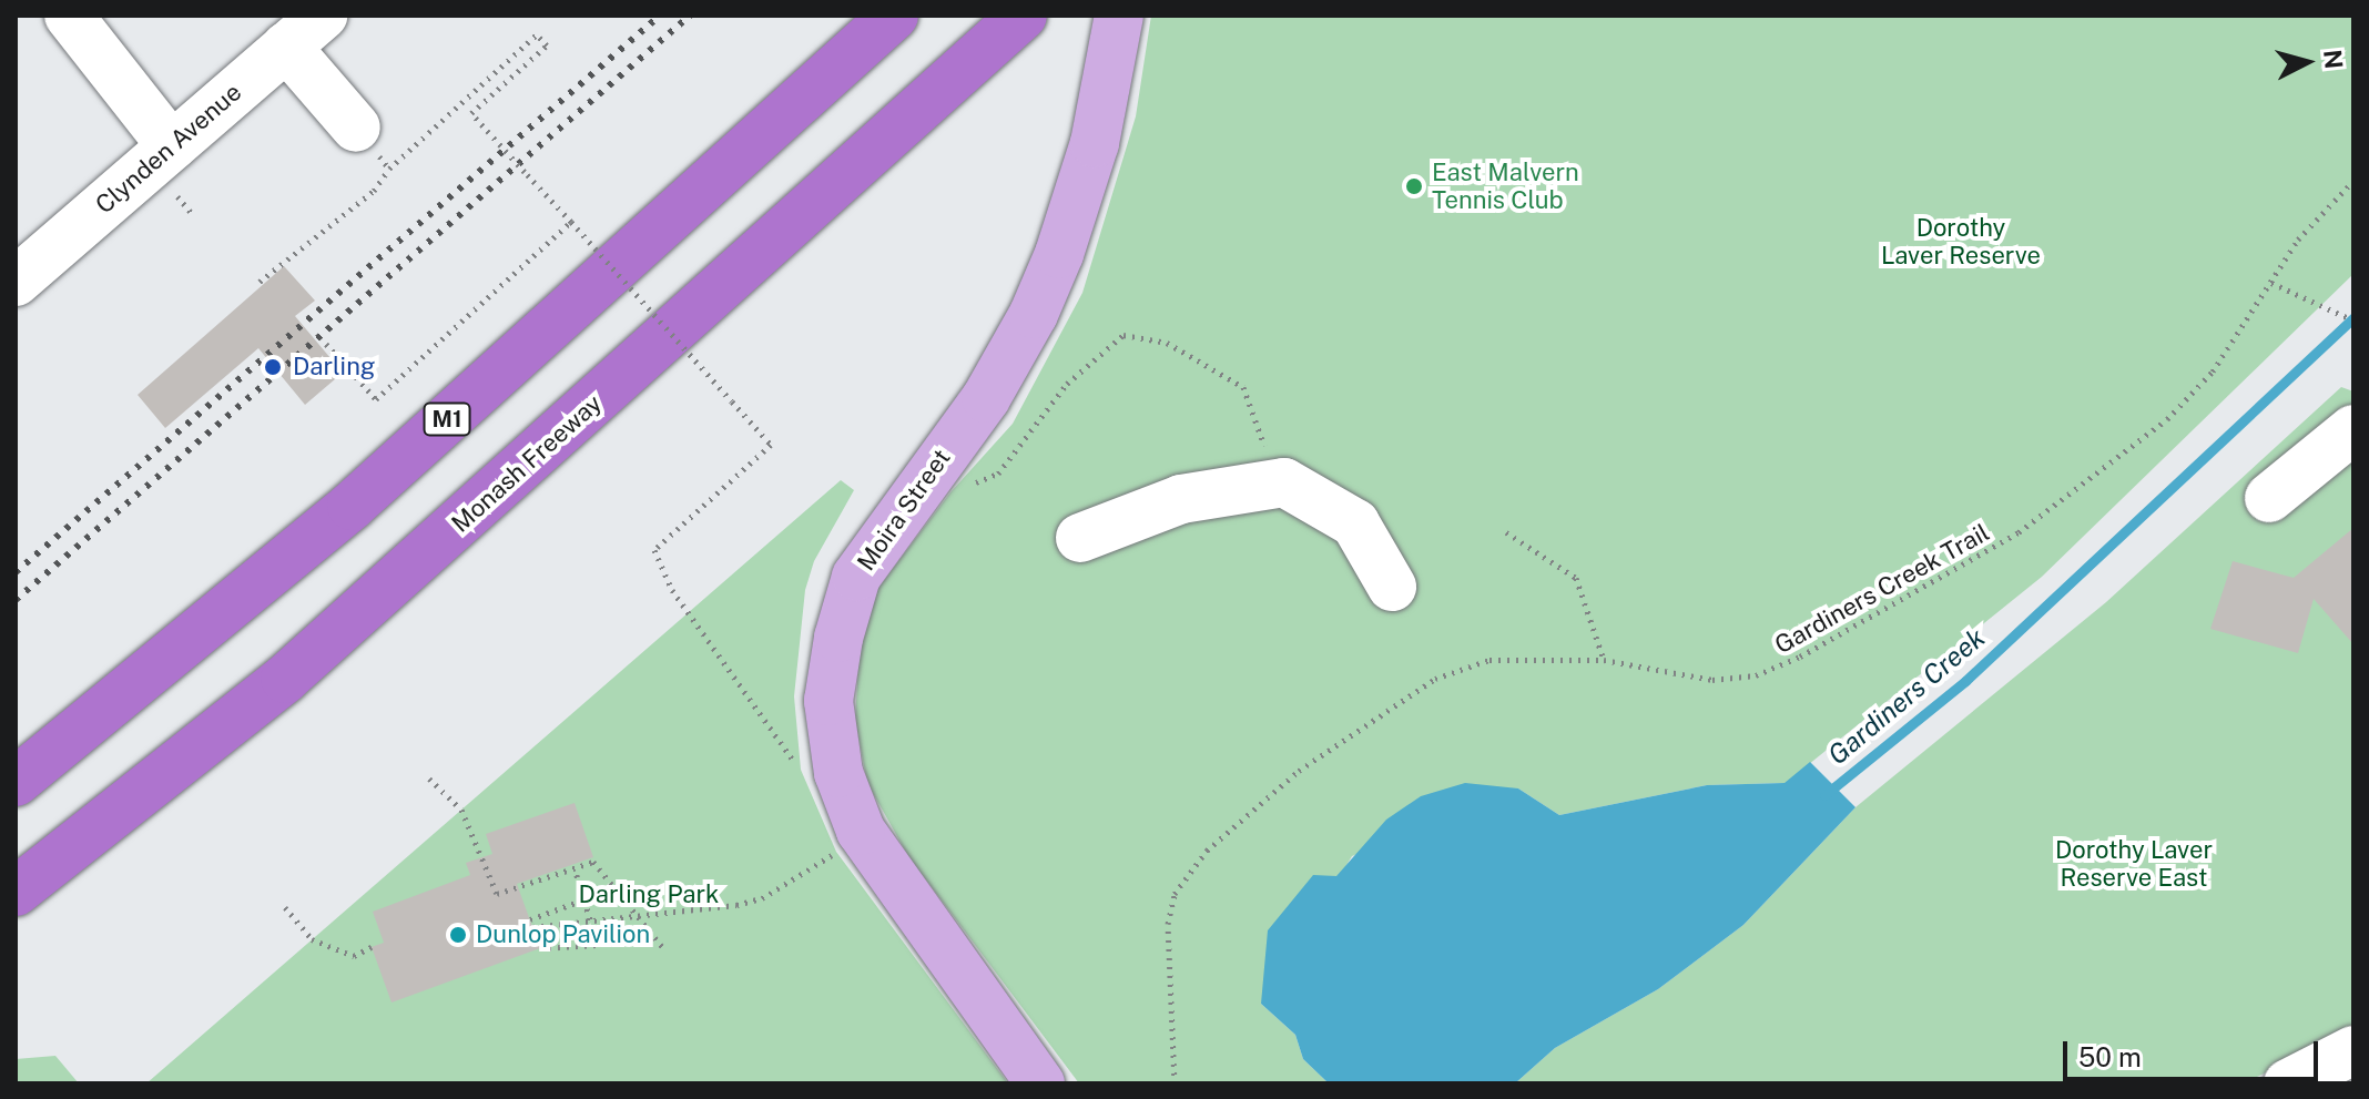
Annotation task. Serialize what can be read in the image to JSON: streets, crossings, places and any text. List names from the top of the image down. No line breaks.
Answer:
{"streets":{"highway":["M1","Monash Freeway"],"main road":["Moira Street"],"street":["Clynden Avenue"],"path":["Gardiners Creek Trail"]},"water":["Gardiners Creek"],"parks":["Dorothy Laver Reserve","Dorothy Laver Reserve East","Darling Park"],"places":["East Malvern Tennis Club","Darling","Dunlop Pavilion"],"scale_bar":"50 m","north":"right"}
